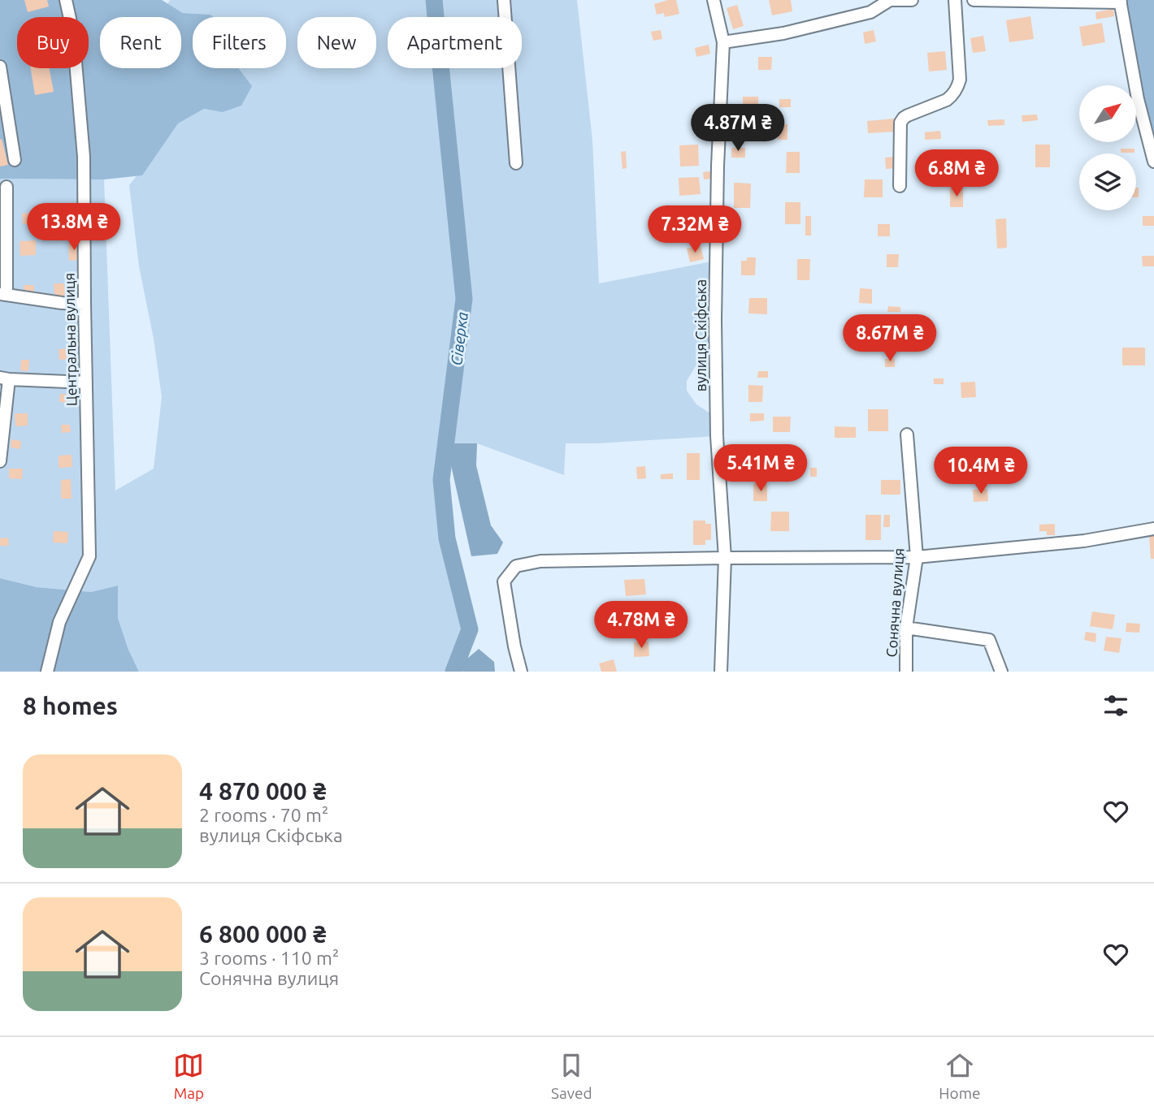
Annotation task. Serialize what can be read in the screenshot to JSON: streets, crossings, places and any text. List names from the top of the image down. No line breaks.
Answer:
{"streets":{"street":["вулиця Скіфська","Центральна вулиця","Сонячна вулиця"]},"water":["Сіверка"],"north":"top right","page":{"chip":["Buy","Rent","Filters","New","Apartment"],"price":["4.87M ₴","6.8M ₴","13.8M ₴","7.32M ₴","8.67M ₴","5.41M ₴","10.4M ₴","4.78M ₴"],"heading":"8 homes","list":[{"name":"4 870 000 ₴","note":"2 rooms · 70 m² · вулиця Скіфська"},{"name":"6 800 000 ₴","note":"3 rooms · 110 m² · Сонячна вулиця"}],"tabs":["Map","Saved","Home"]}}
